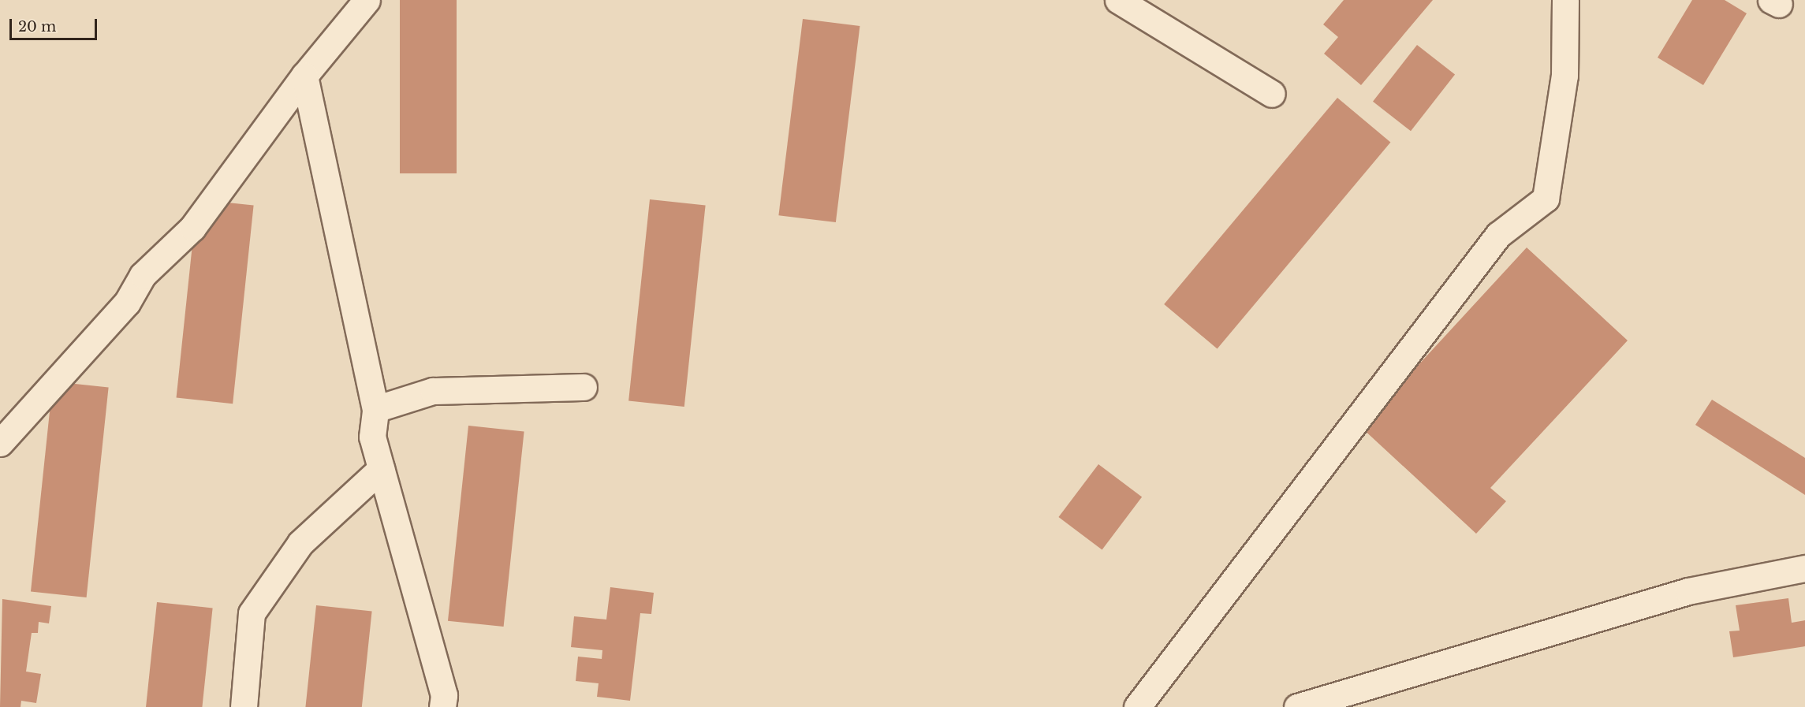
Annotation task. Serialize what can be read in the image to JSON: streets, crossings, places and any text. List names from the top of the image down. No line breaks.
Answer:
{"scale_bar":"20 m"}
